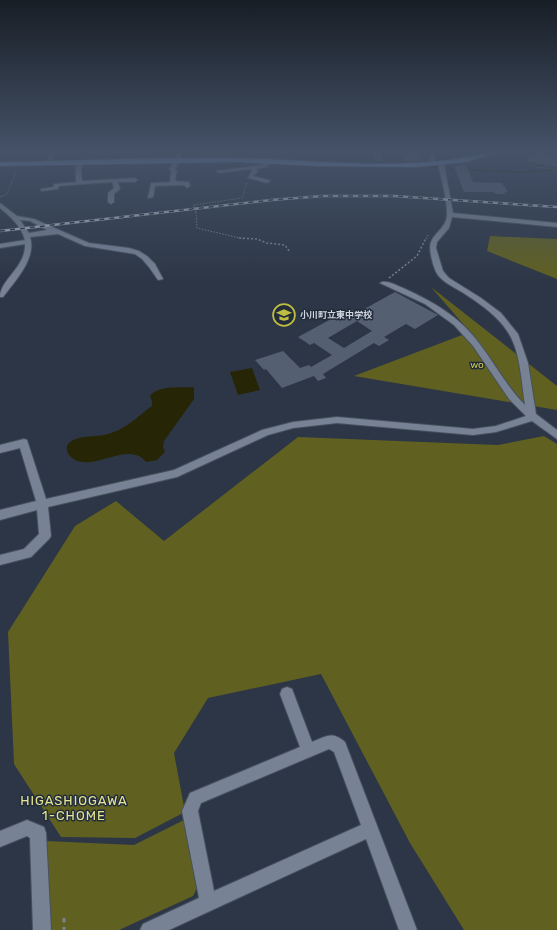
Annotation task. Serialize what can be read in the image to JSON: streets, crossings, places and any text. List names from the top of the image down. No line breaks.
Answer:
{"districts":["HIGASHIOGAWA 1-CHOME"],"parks":["wo"],"places":{"school or university":["小川町立東中学校"]}}
